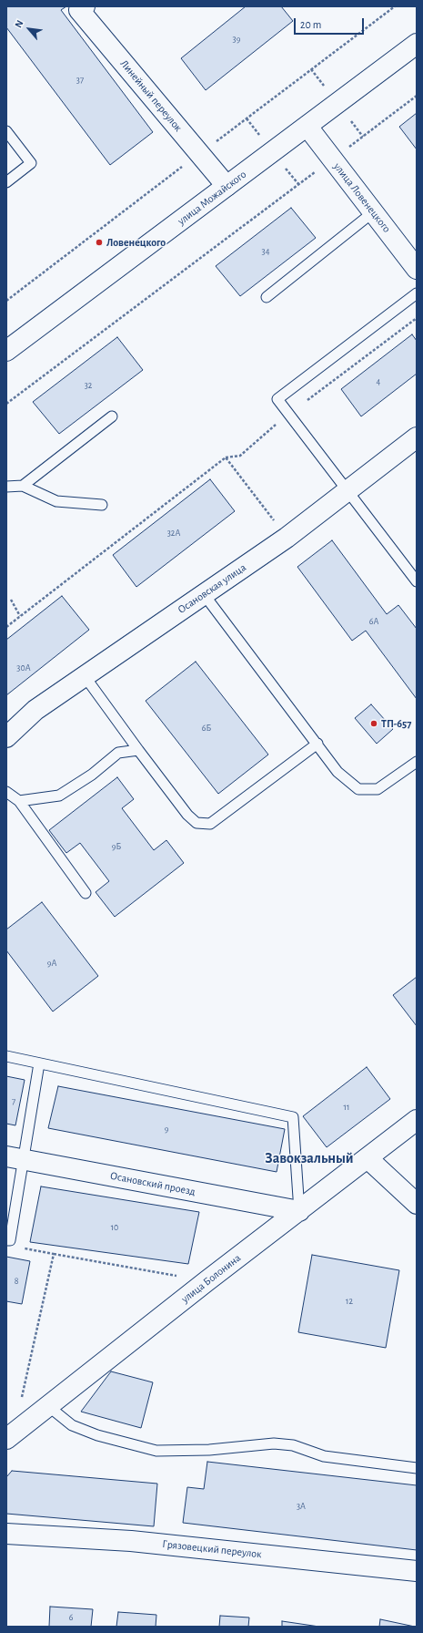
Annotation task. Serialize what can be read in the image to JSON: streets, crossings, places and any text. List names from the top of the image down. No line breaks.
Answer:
{"streets":{"street":["Линейный переулок","улица Можайского","улица Ловенецкого","Осановская улица","Осановский проезд","улица Болонина","Грязовецкий переулок"]},"crossings":[["Линейный переулок","улица Можайского"],["улица Можайского","улица Ловенецкого"],["Осановский проезд","улица Болонина"]],"districts":["Завокзальный"],"places":["Ловенецкого","ТП-657"],"house_numbers":["39","37","34","4","32","32А","6А","30А","6Б","9Б","9А","7","11","9","10","8","12","3А","6"],"scale_bar":"20 m","north":"top left"}
